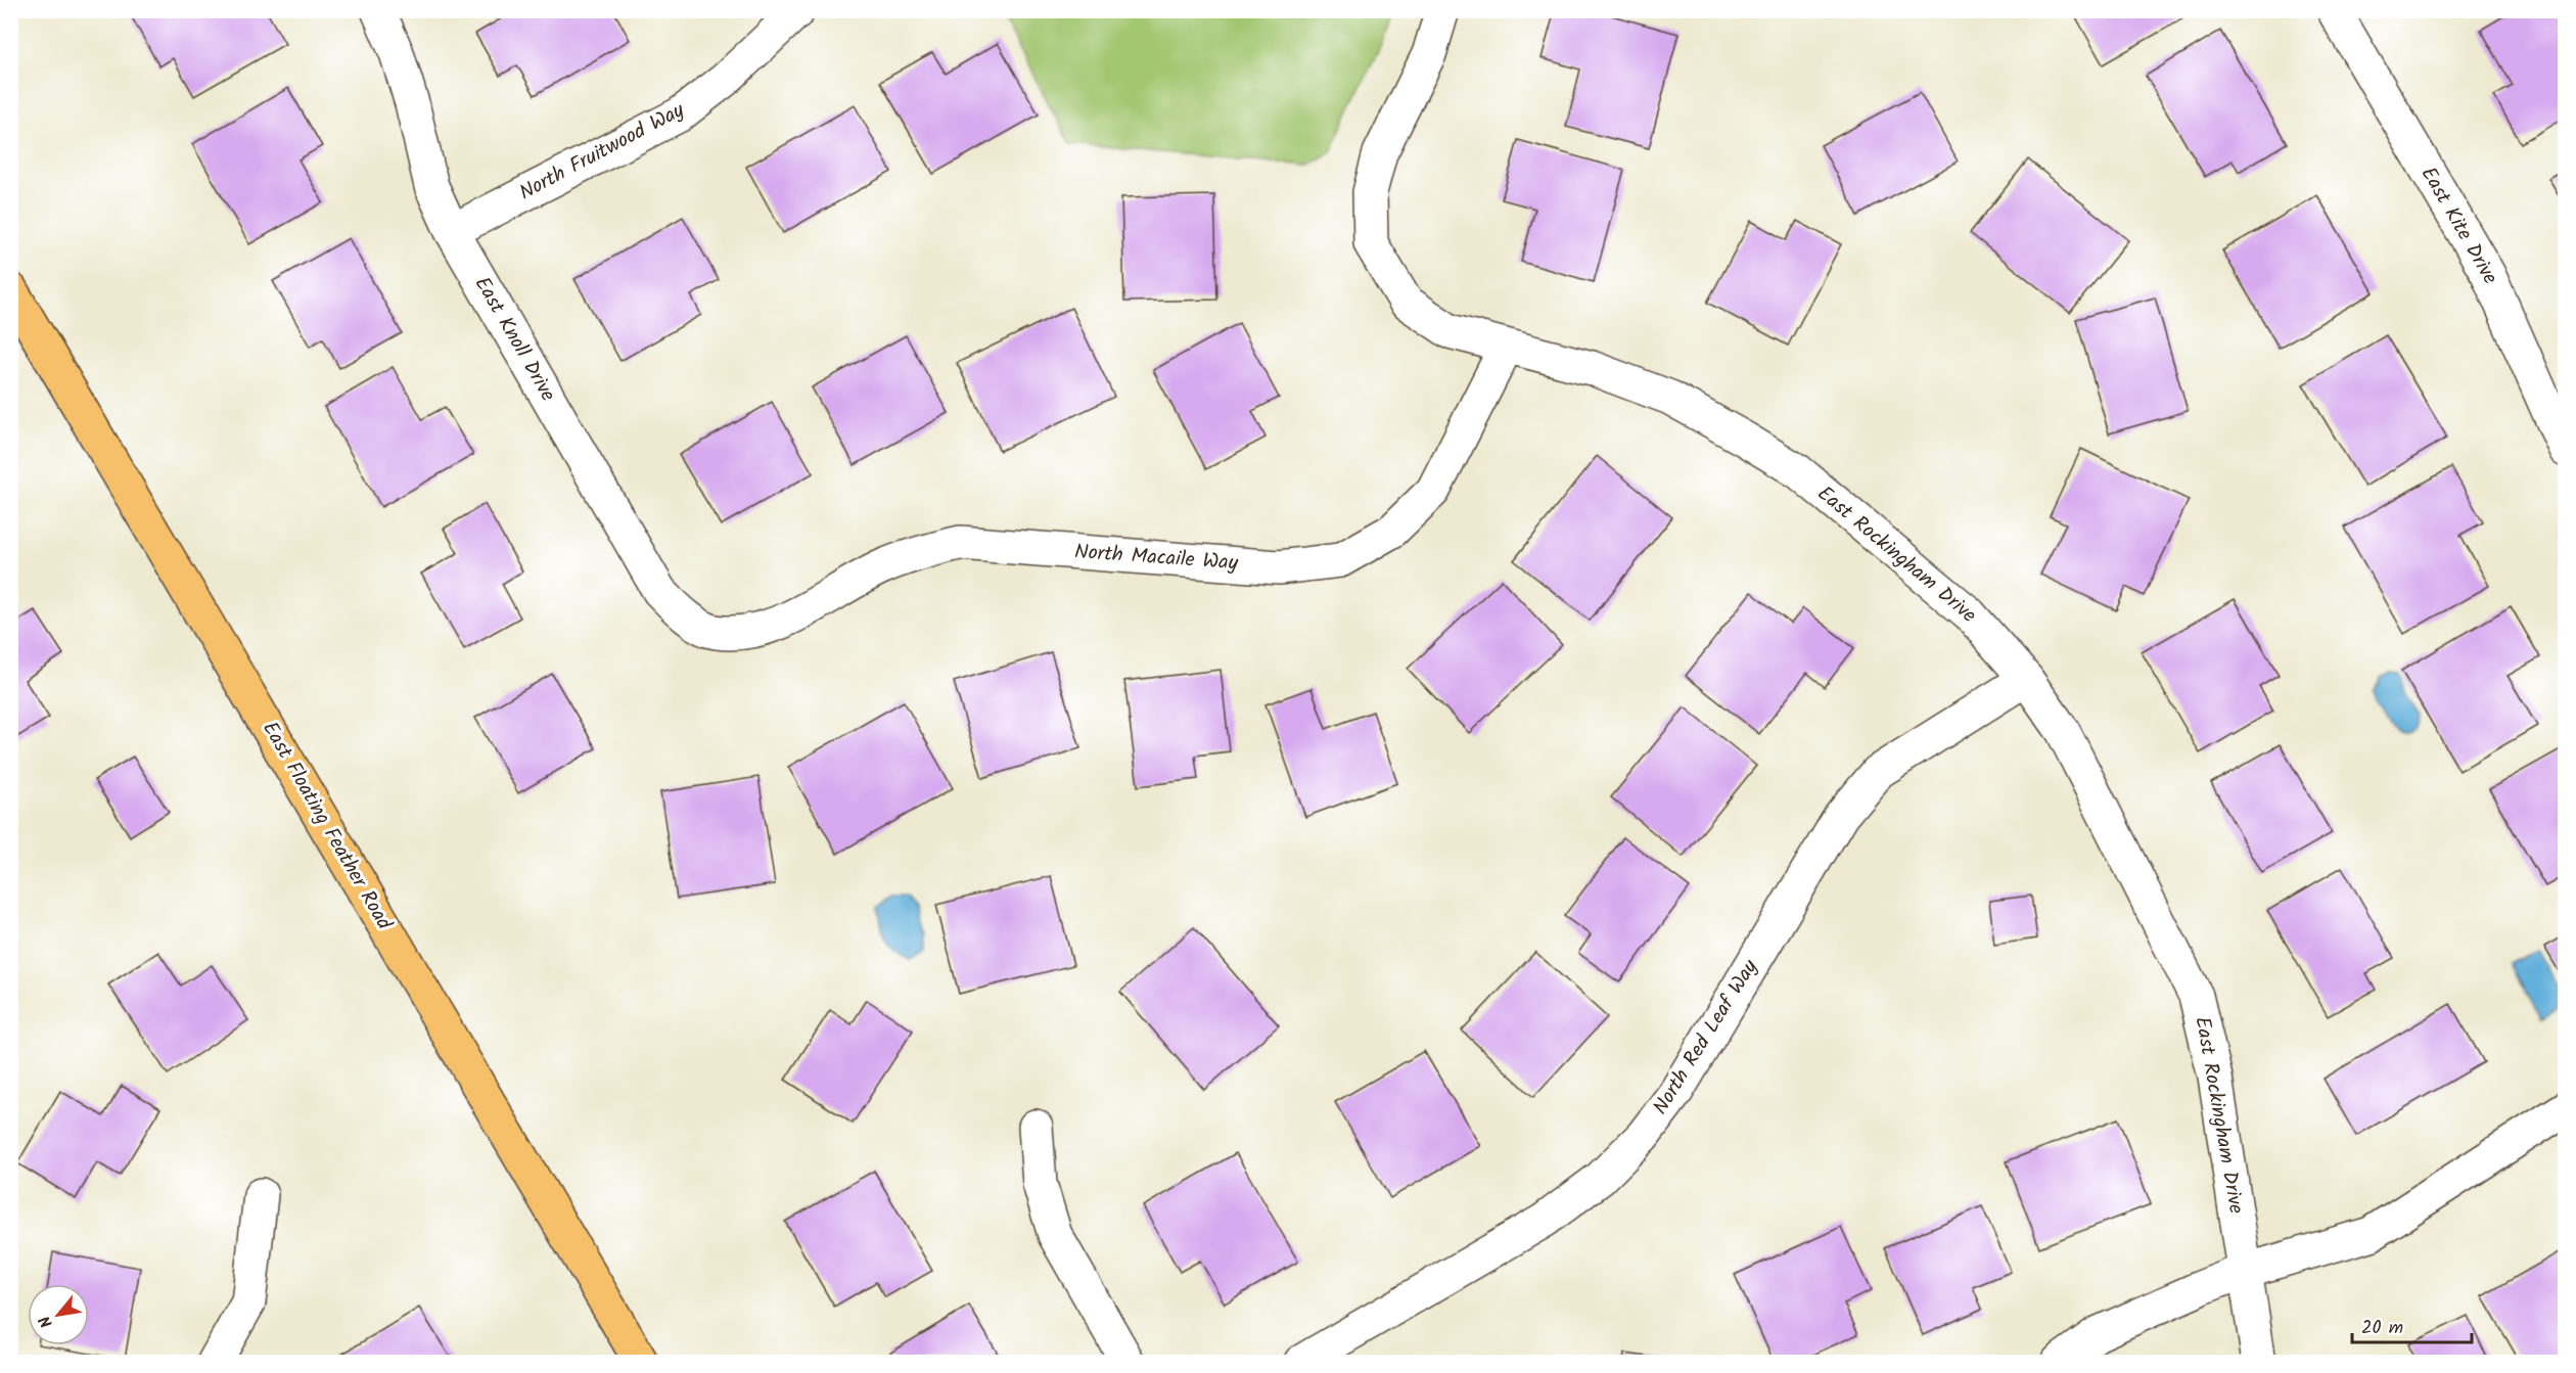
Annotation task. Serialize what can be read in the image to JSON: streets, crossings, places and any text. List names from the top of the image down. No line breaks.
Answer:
{"streets":{"main road":["East Floating Feather Road"],"street":["North Fruitwood Way","East Kite Drive","East Knoll Drive","East Rockingham Drive","North Macaile Way","North Red Leaf Way"]},"crossings":[["North Fruitwood Way","East Knoll Drive"],["East Knoll Drive","North Macaile Way"],["East Rockingham Drive","North Macaile Way"],["East Rockingham Drive","North Red Leaf Way"]],"scale_bar":"20 m","north":"bottom left"}
